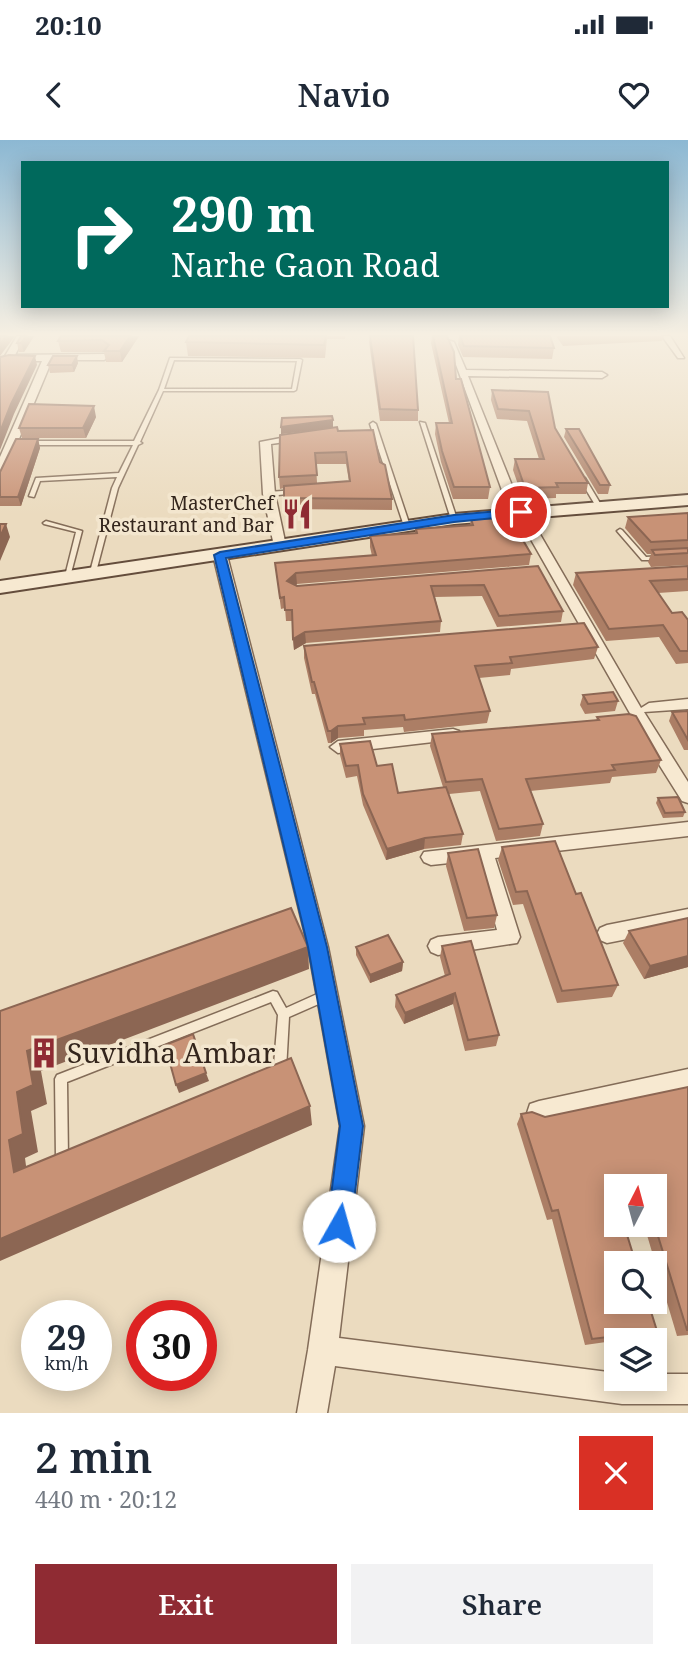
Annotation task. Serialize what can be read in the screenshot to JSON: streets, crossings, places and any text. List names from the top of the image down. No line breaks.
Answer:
{"places":{"restaurant":["MasterChef Restaurant and Bar"],"building":["Suvidha Ambar"]},"north":"top","page":{"status":"20:10","header":"Navio","turn":["290 m","Narhe Gaon Road"],"speed":"29 km/h","limit":"30","heading":["2 min","440 m · 20:12"],"buttons":["Exit","Share"]}}
